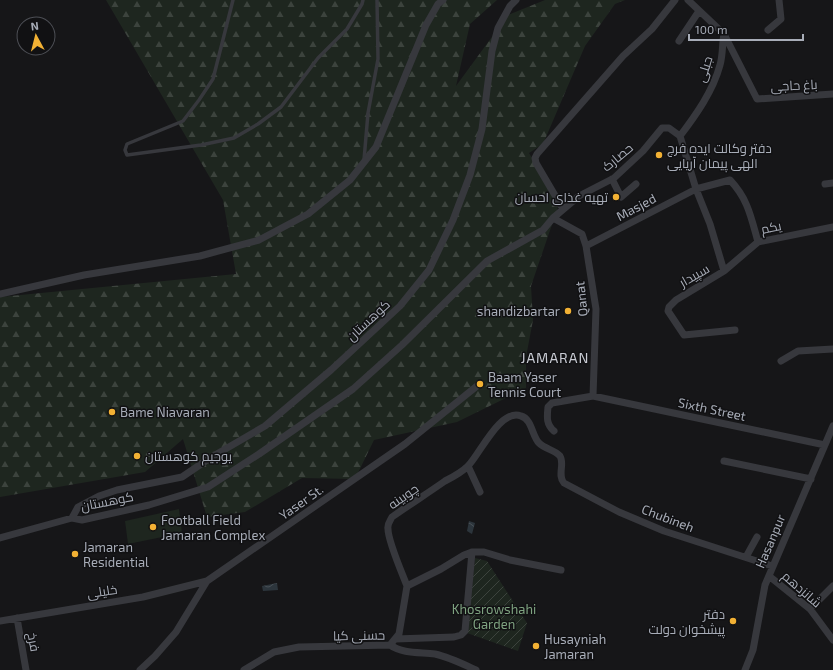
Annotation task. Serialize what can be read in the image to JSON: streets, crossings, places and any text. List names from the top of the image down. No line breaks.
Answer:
{"streets":{"street":["جبلی","باغ حاجی","حصارک","Masjed","یکم","سپیدار","Qanat","کوهستان","Sixth Street","چوبینه","Yaser St.","Chubineh","Hasanpur","شانزدهم","خلیلی","حسنی کیا","فرخ"]},"crossings":[["جبلی","باغ حاجی"],["جبلی","حصارک"],["جبلی","سپیدار"],["حصارک","سپیدار"],["حصارک","Qanat"],["حصارک","کوهستان"],["Masjed","یکم"],["Masjed","سپیدار"],["Masjed","Qanat"],["یکم","سپیدار"],["Qanat","کوهستان"],["Qanat","Sixth Street"],["Sixth Street","Hasanpur"],["چوبینه","Chubineh"],["Yaser St.","خلیلی"],["Chubineh","Hasanpur"],["Hasanpur","شانزدهم"],["خلیلی","فرخ"]],"districts":["JAMARAN"],"parks":["Khosrowshahi Garden"],"places":["دفتر وکالت ایده فرج الهی پیمان آریایی","تهیه غذای احسان","shandizbartar","Baam Yaser Tennis Court","Bame Niavaran","یوجیم کوهستان","Football Field Jamaran Complex","Jamaran Residential","دفتر پیشخوان دولت","Husayniah Jamaran"],"scale_bar":"100 m","north":"top"}
